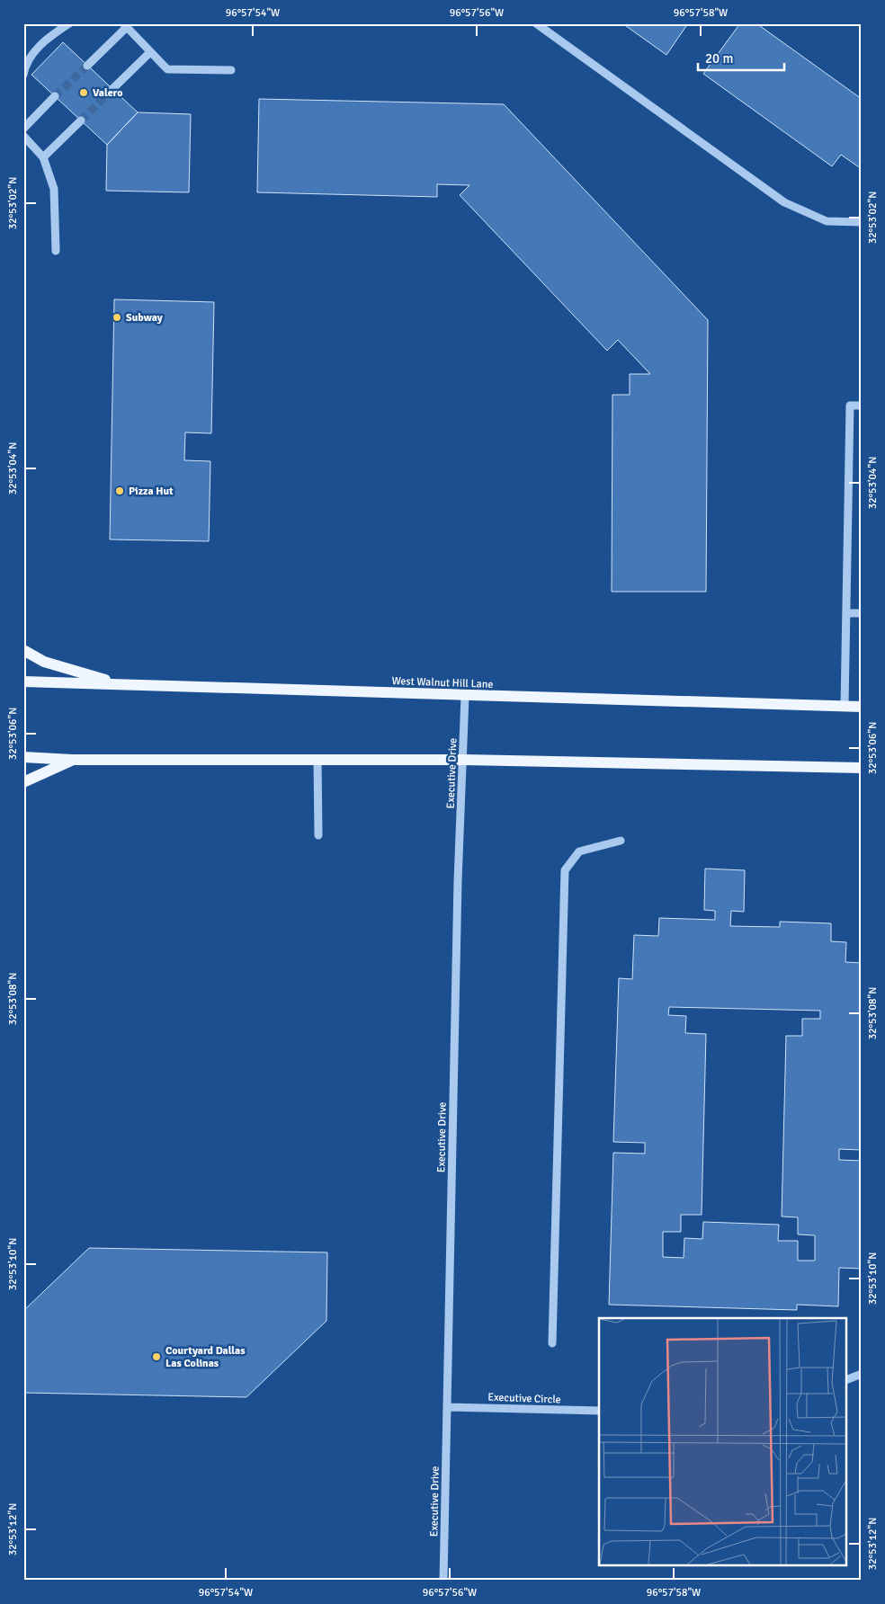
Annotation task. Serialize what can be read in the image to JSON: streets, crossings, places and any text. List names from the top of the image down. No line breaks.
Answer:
{"streets":{"main road":["West Walnut Hill Lane"],"street":["Executive Drive","Executive Circle"]},"crossings":[["West Walnut Hill Lane","Executive Drive"],["Executive Drive","Executive Circle"]],"places":["Valero","Subway","Pizza Hut","Courtyard Dallas Las Colinas"],"scale_bar":"20 m","coordinates":["96°57'54\"W","96°57'56\"W","96°57'58\"W","32°53'02\"N","32°53'04\"N","32°53'06\"N","32°53'08\"N","32°53'10\"N","32°53'12\"N"]}
